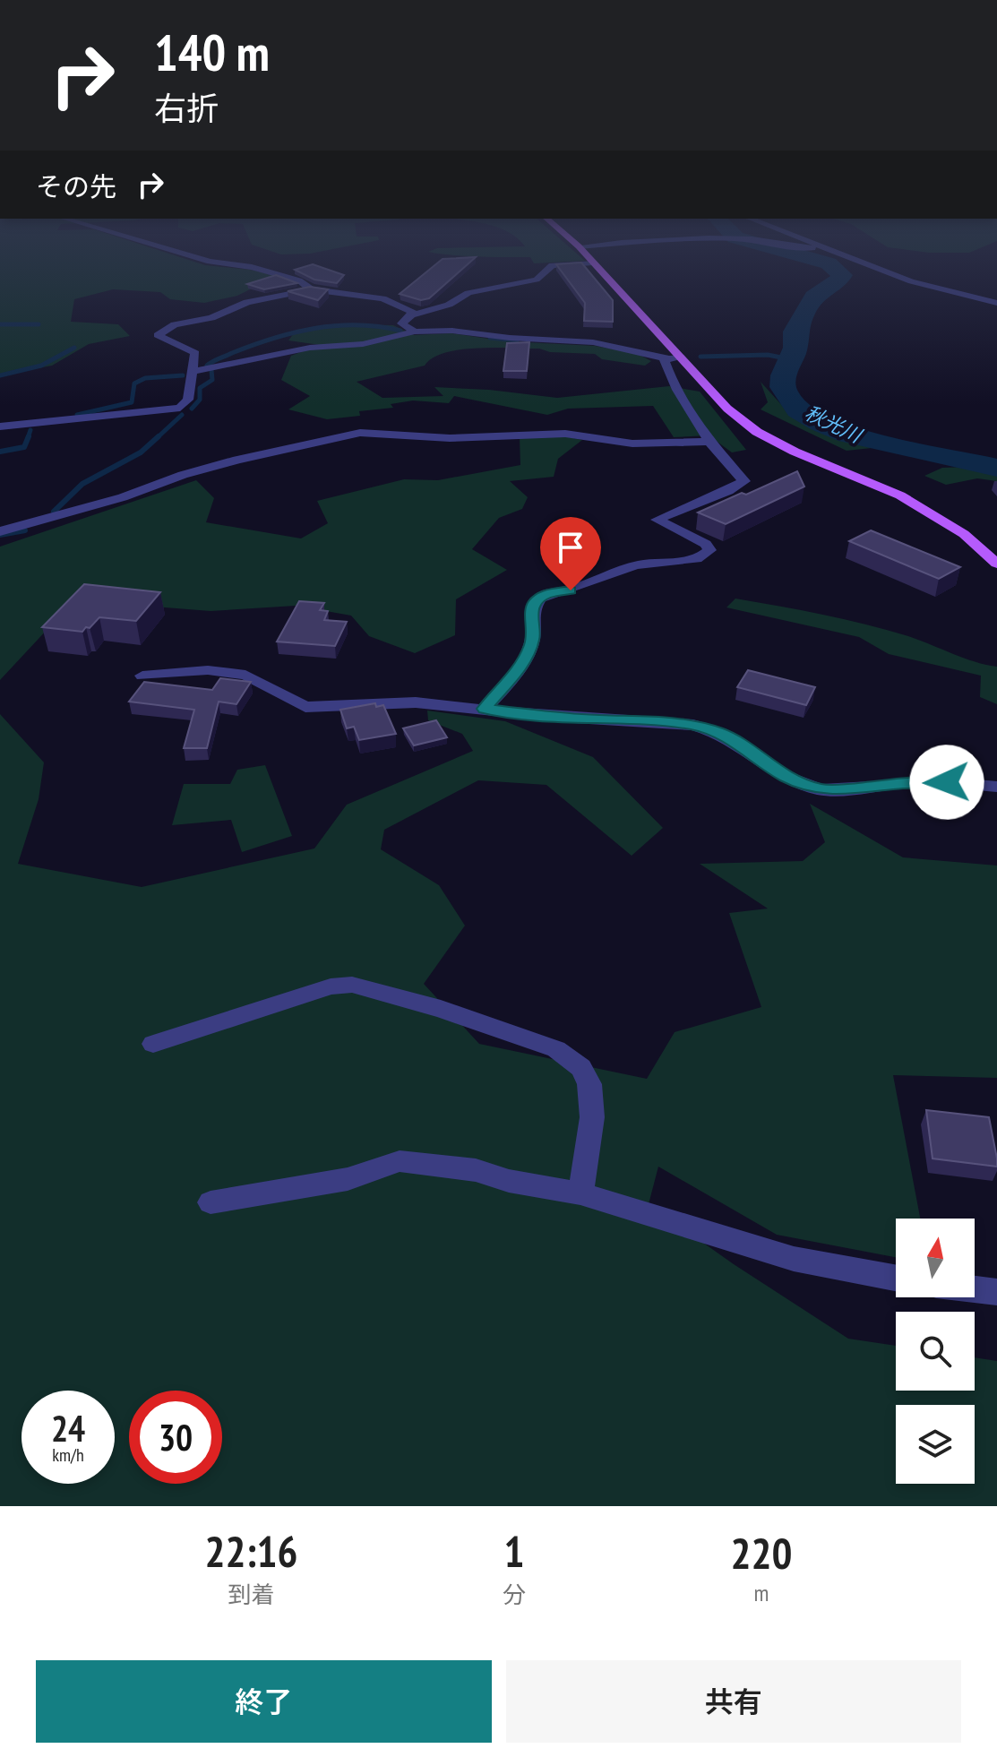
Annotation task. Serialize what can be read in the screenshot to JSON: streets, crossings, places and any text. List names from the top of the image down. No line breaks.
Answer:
{"water":["秋光川"],"north":"top","page":{"turn":["140 m","右折"],"then":"その先","speed":"24 km/h","limit":"30","eta":["22:16","到着","1","分","220","m"],"buttons":["終了","共有"]}}
